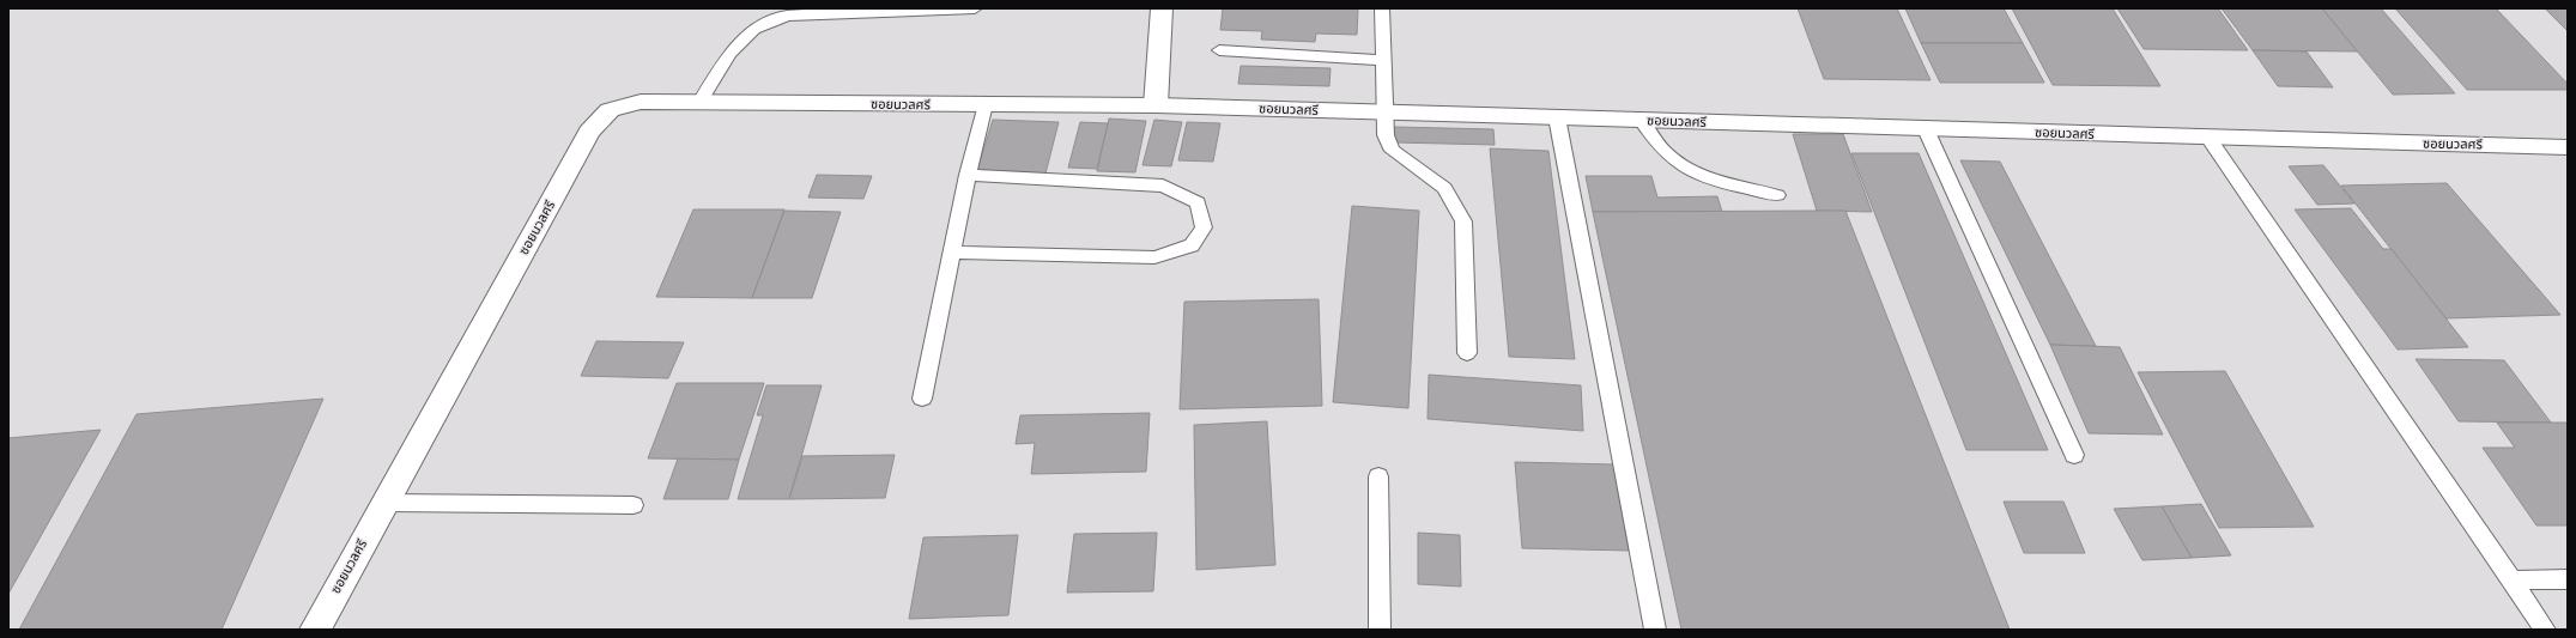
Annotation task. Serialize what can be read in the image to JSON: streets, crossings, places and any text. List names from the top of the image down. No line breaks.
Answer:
{"streets":{"street":["ซอยนวลศรี"]}}
